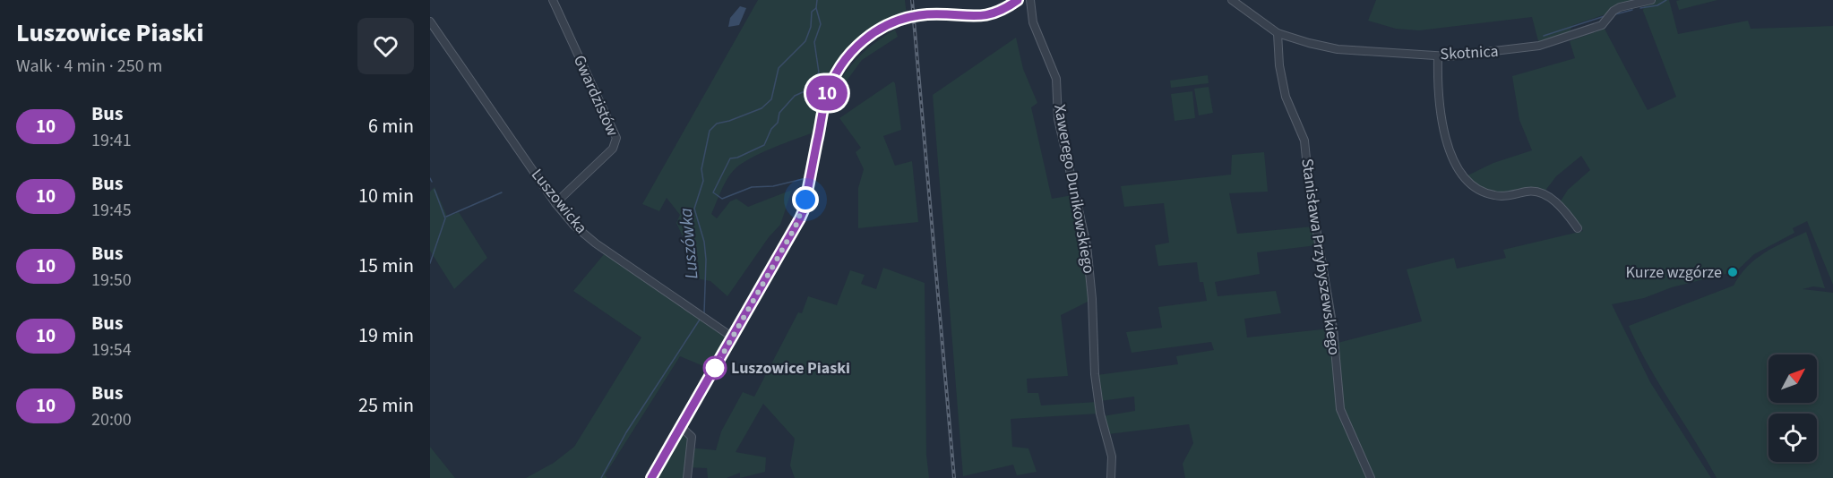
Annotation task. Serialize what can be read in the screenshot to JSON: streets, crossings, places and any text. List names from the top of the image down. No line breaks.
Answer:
{"streets":{"street":["Skotnica","Gwardzistów","Xawerego Dunikowskiego","Luszowicka","Stanisława Przybyszewskiego"]},"crossings":[["Skotnica","Stanisława Przybyszewskiego"],["Gwardzistów","Luszowicka"]],"water":["Luszówka"],"places":["Kurze wzgórze","Luszowice Piaski"],"lines":["bus line 10"],"north":"top right","page":{"heading":["Luszowice Piaski","Walk · 4 min · 250 m"],"on_map":"10","list":[{"mark":"10","name":"Bus","note":"19:41","value":"6 min"},{"mark":"10","name":"Bus","note":"19:45","value":"10 min"},{"mark":"10","name":"Bus","note":"19:50","value":"15 min"},{"mark":"10","name":"Bus","note":"19:54","value":"19 min"},{"mark":"10","name":"Bus","note":"20:00","value":"25 min"}]}}
